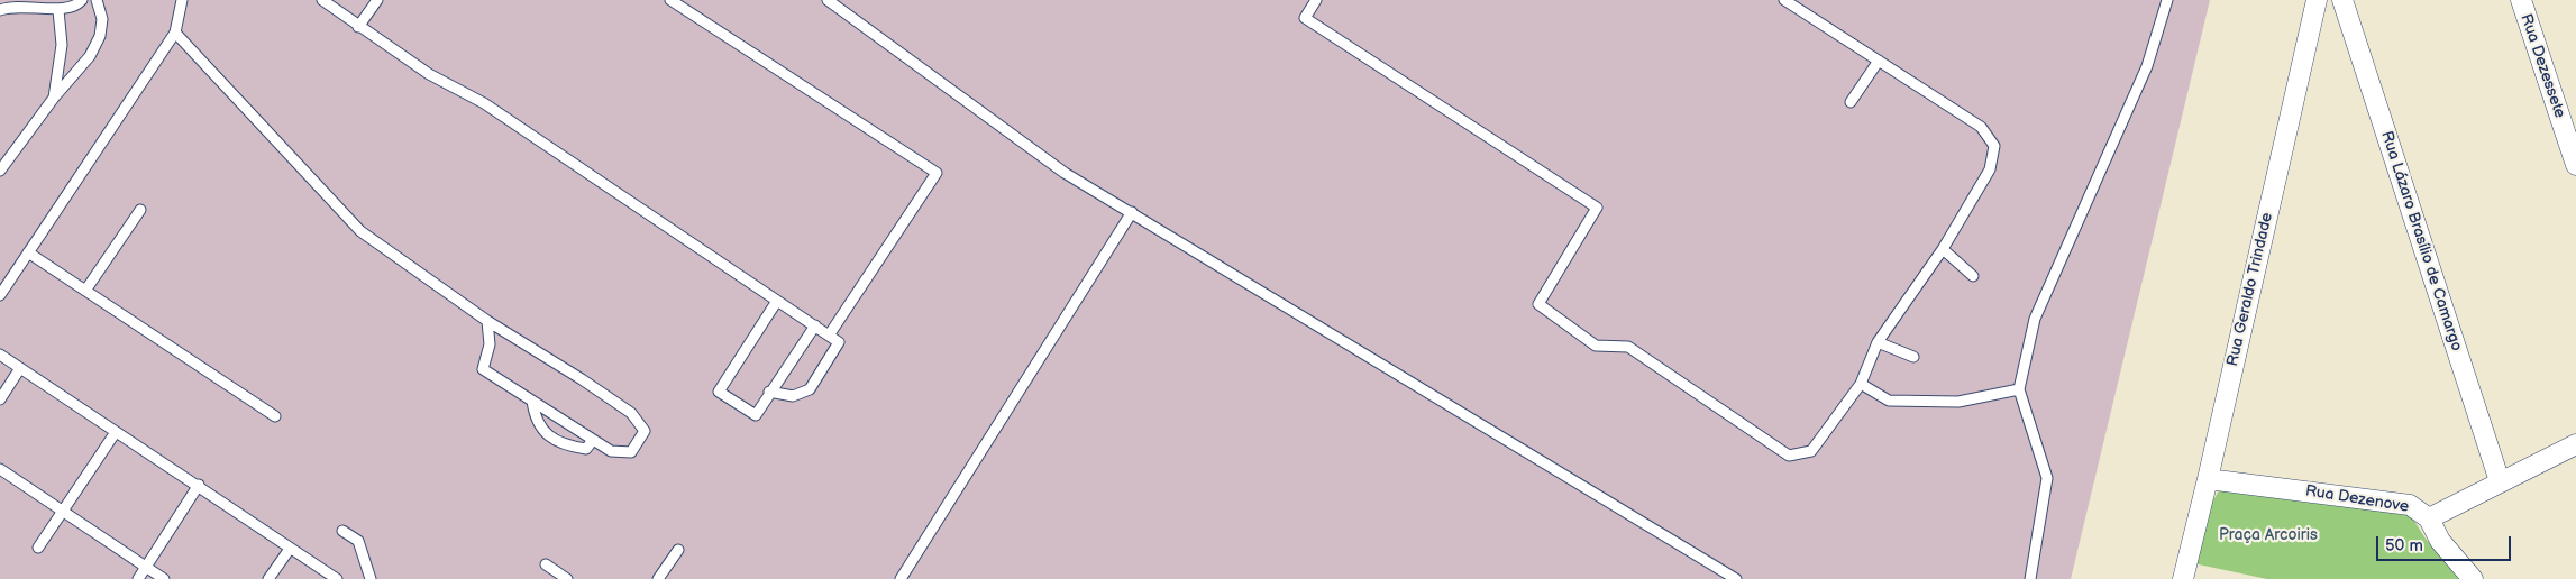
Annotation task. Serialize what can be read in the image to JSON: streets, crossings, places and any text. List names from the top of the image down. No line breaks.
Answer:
{"streets":{"street":["Rua Dezessete","Rua Lázaro Brasílio de Camargo","Rua Geraldo Trindade","Rua Dezenove"]},"crossings":[["Rua Geraldo Trindade","Rua Dezenove"]],"parks":["Praça Arcoiris"],"scale_bar":"50 m"}
